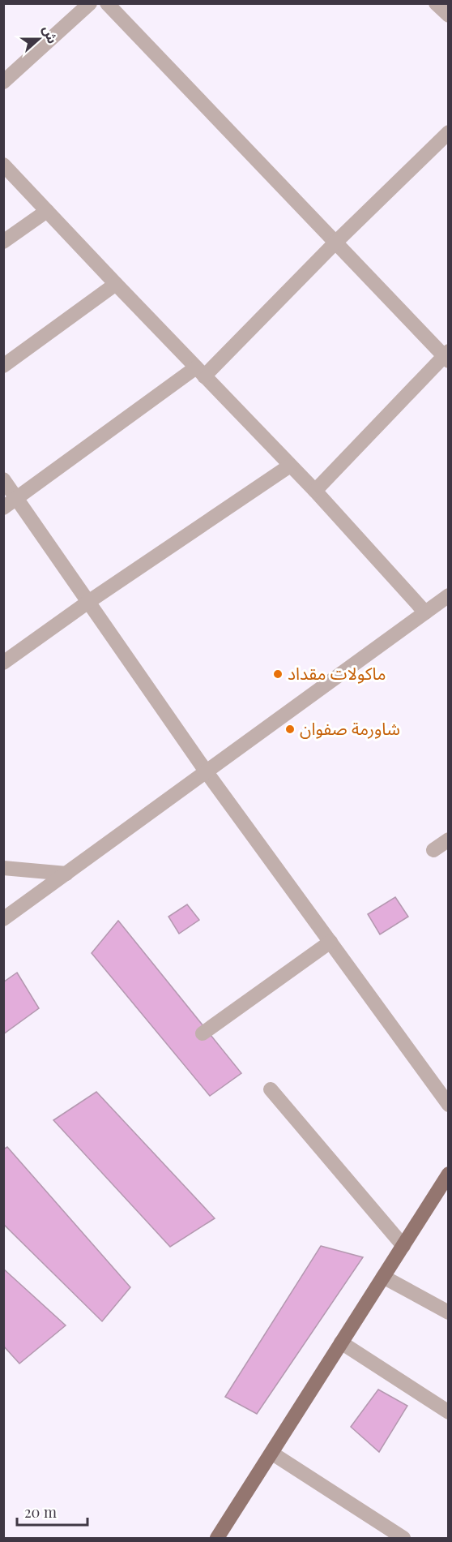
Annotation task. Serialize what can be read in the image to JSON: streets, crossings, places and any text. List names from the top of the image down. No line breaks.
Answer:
{"places":["ماكولات مقداد","شاورمة صفوان"],"scale_bar":"20 m","north":"right"}
